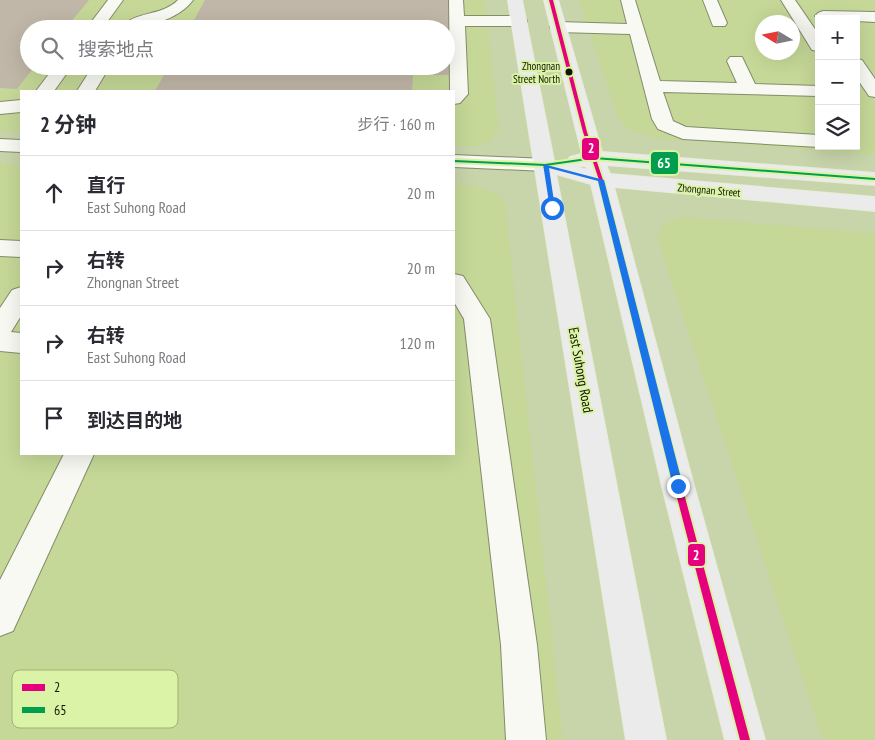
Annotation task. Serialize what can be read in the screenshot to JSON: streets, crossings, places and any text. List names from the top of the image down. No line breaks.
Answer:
{"streets":{"main road":["Zhongnan Street","East Suhong Road"]},"crossings":[["Zhongnan Street","East Suhong Road"]],"places":["Zhongnan Street North"],"lines":["transit line 2","transit line 65"],"legend":["2","65"],"north":"left","page":{"map_buttons":["+","−"],"search":"搜索地点","heading":["2 分钟","步行 · 160 m"],"list":[["直行","East Suhong Road","20 m"],["右转","Zhongnan Street","20 m"],["右转","East Suhong Road","120 m"],"到达目的地"]}}
